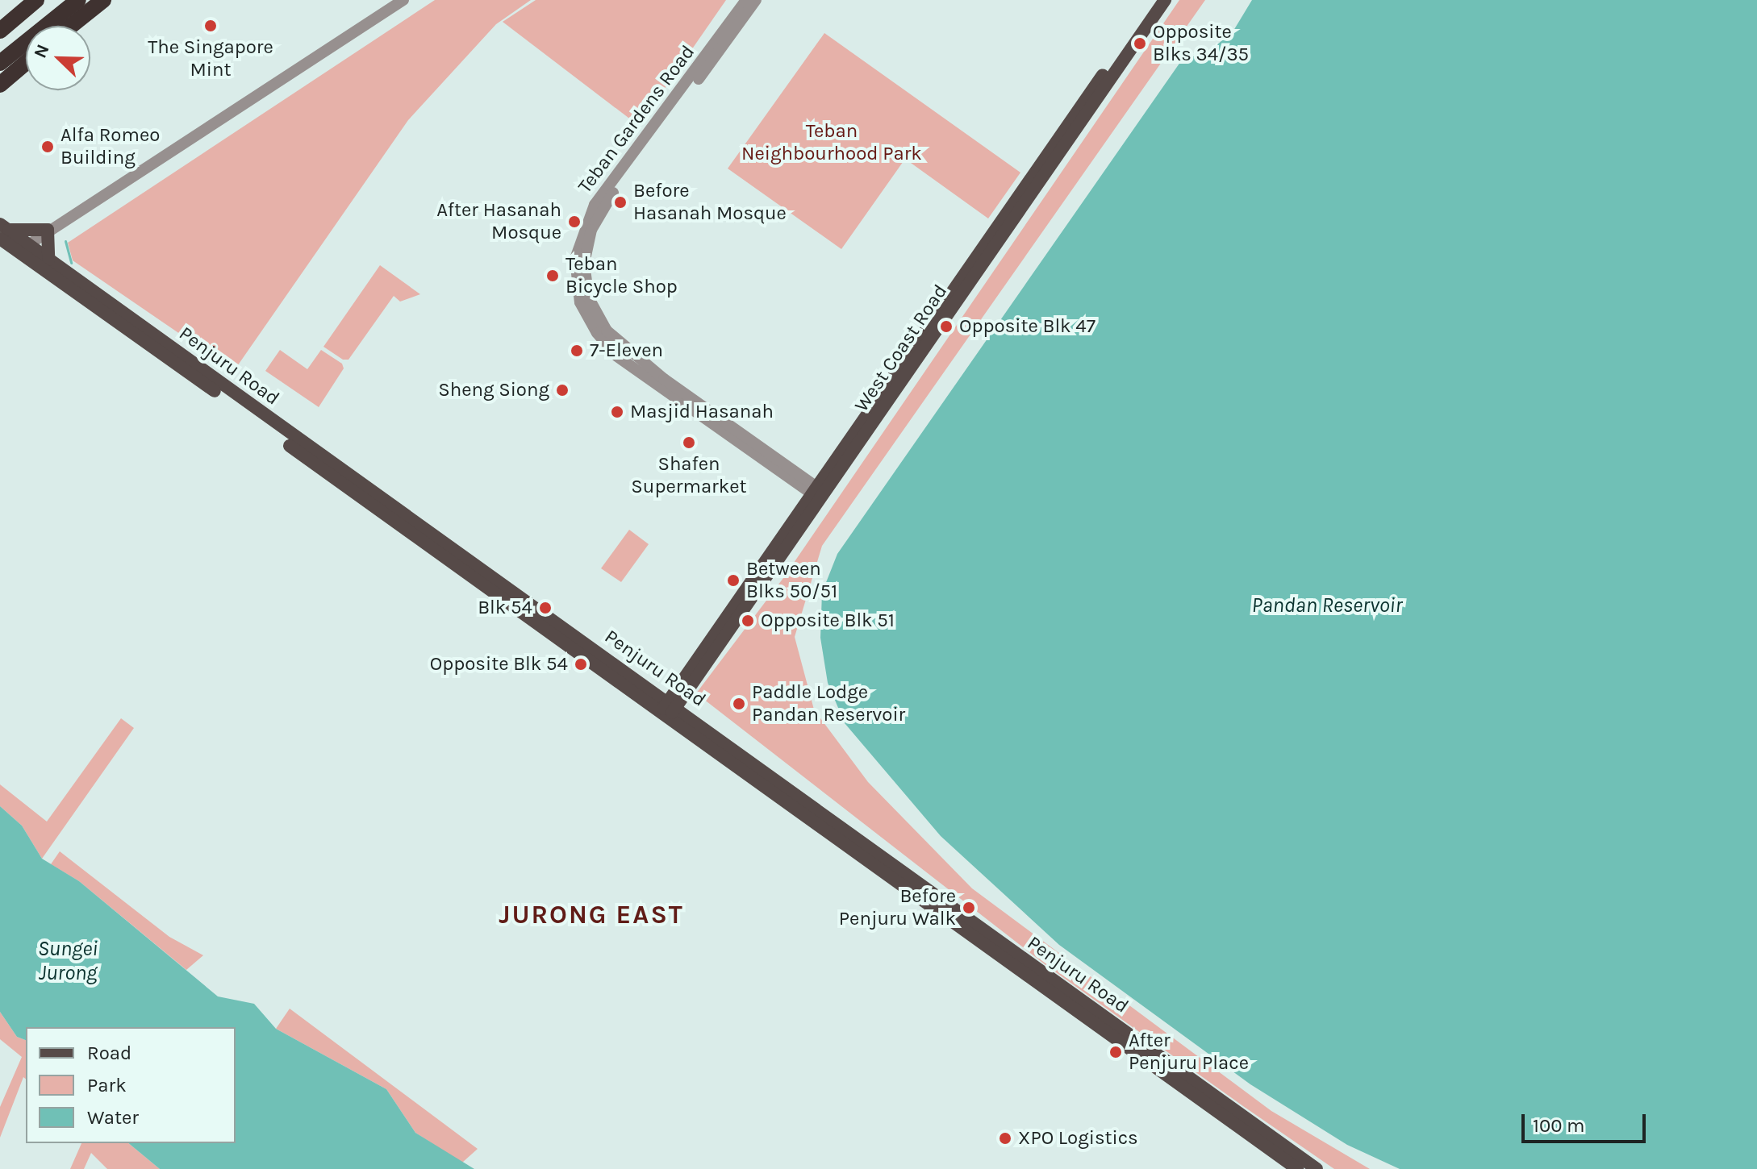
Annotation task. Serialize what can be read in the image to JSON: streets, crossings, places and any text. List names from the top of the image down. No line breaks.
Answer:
{"streets":{"main road":["West Coast Road","Penjuru Road"],"street":["Teban Gardens Road"]},"crossings":[["Teban Gardens Road","West Coast Road"],["West Coast Road","Penjuru Road"]],"districts":["JURONG EAST"],"water":["Pandan Reservoir","Sungei Jurong"],"parks":["Teban Neighbourhood Park"],"places":["The Singapore Mint","Opposite Blks 34/35","Alfa Romeo Building","Before Hasanah Mosque","After Hasanah Mosque","Teban Bicycle Shop","Opposite Blk 47","7-Eleven","Sheng Siong","Masjid Hasanah","Shafen Supermarket","Between Blks 50/51","Blk 54","Opposite Blk 51","Opposite Blk 54","Paddle Lodge Pandan Reservoir","Before Penjuru Walk","After Penjuru Place","XPO Logistics"],"legend":["Road","Park","Water"],"scale_bar":"100 m","north":"top left"}
